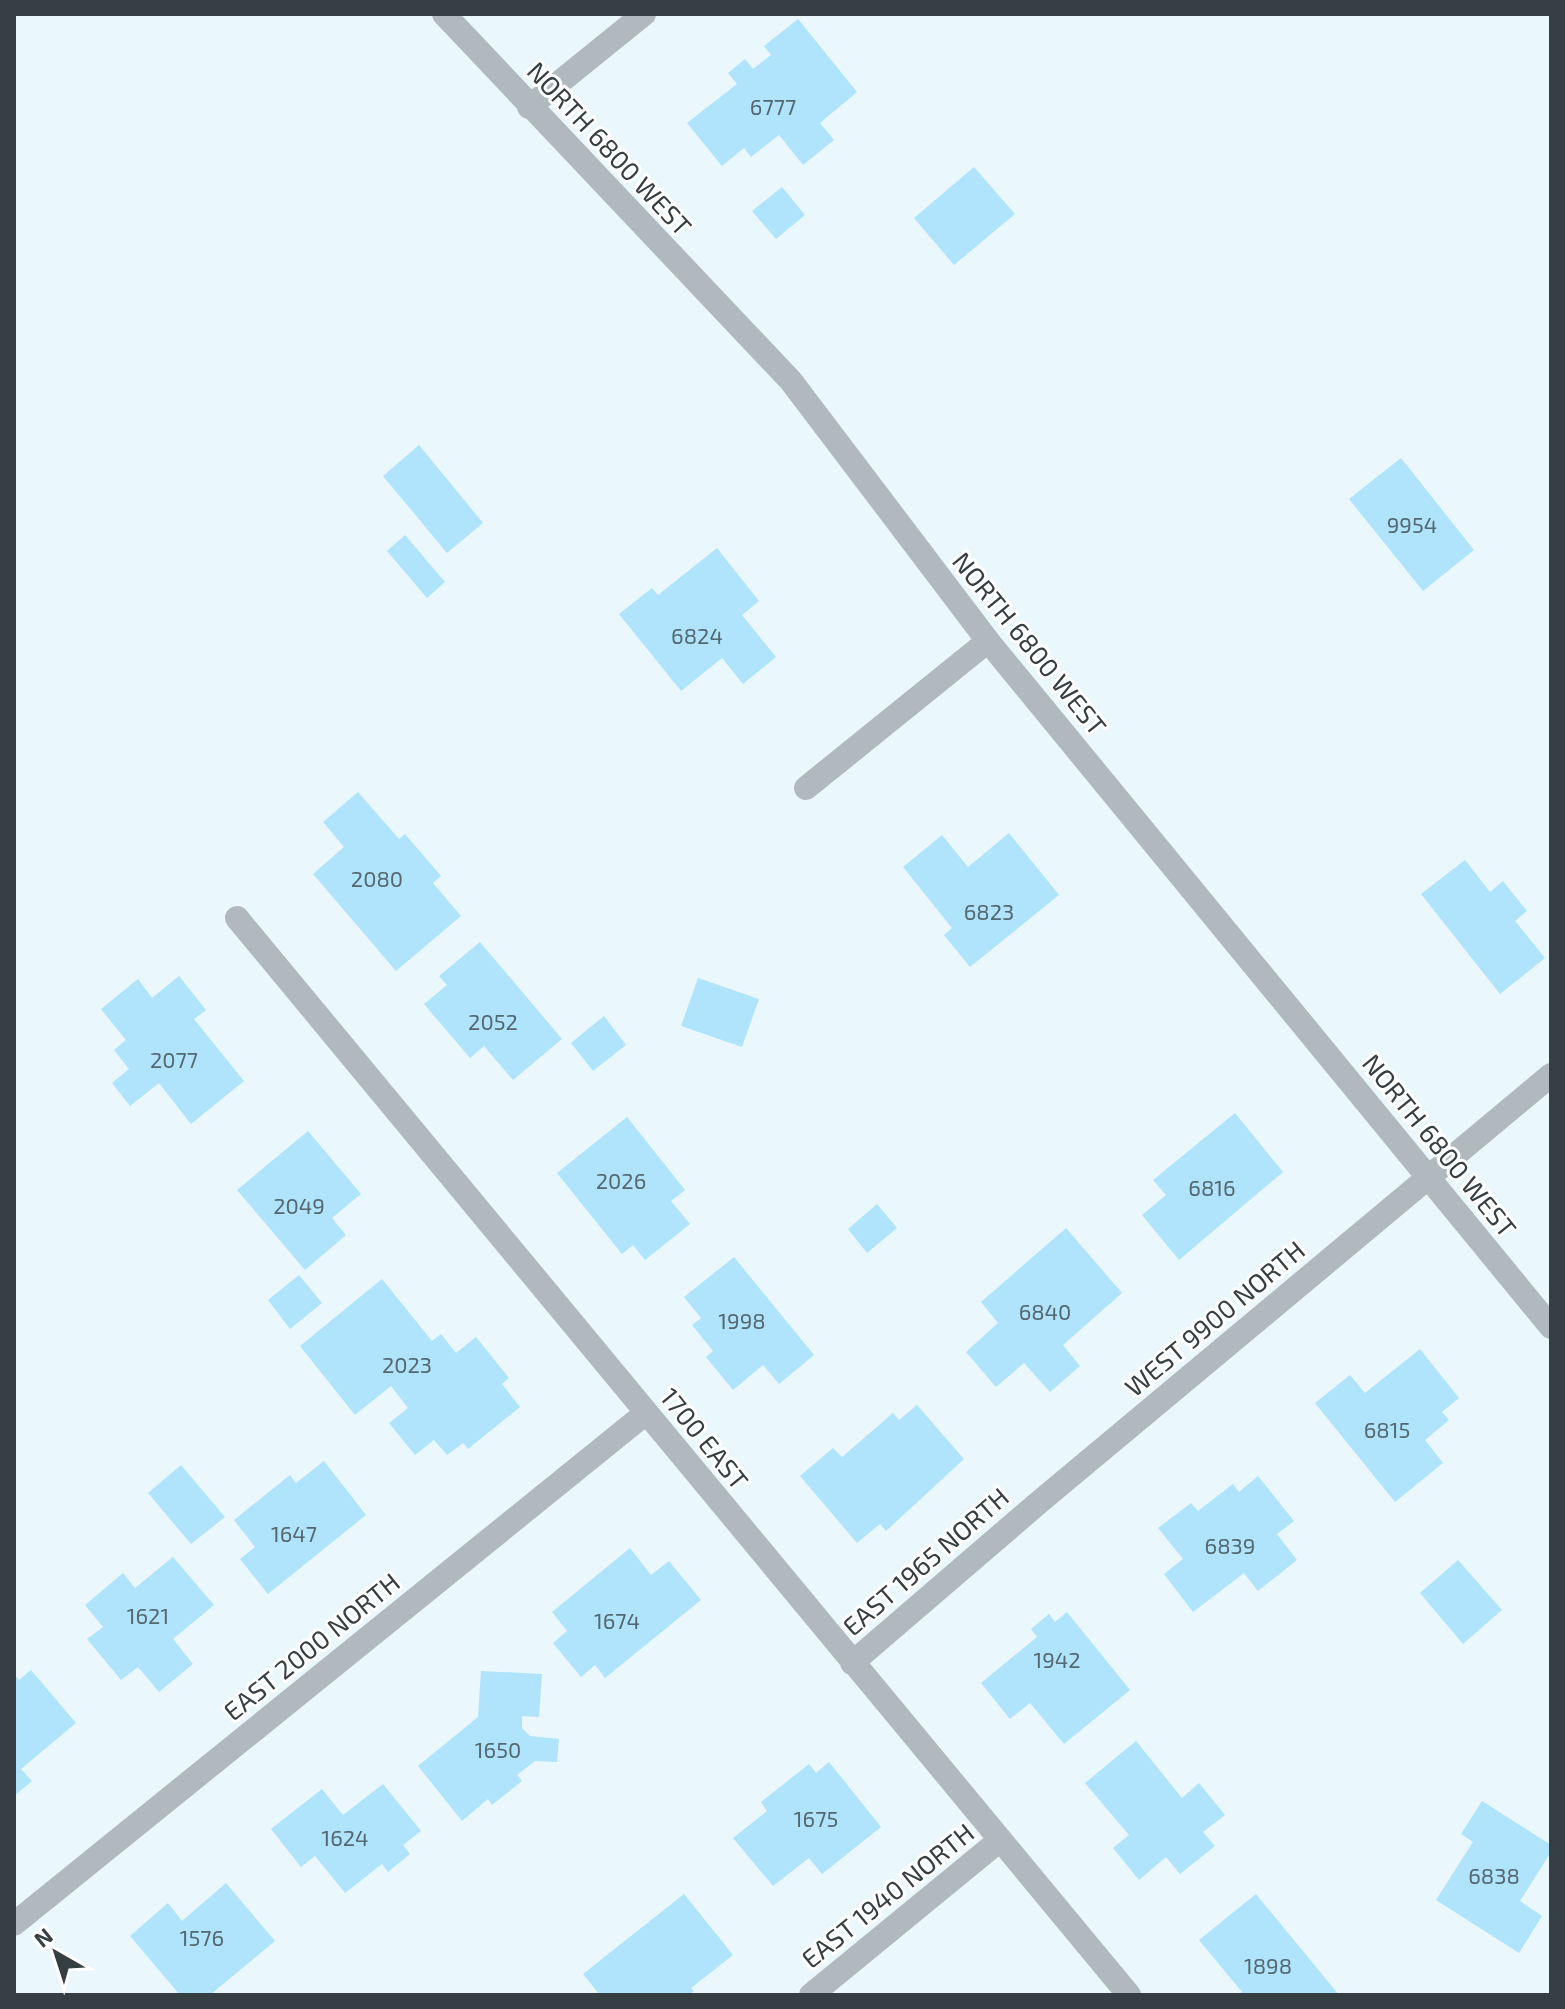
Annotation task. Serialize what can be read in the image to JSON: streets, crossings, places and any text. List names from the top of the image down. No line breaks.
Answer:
{"streets":{"street":["NORTH 6800 WEST","WEST 9900 NORTH","1700 EAST","EAST 1965 NORTH","EAST 2000 NORTH","EAST 1940 NORTH"]},"crossings":[["NORTH 6800 WEST","WEST 9900 NORTH"],["WEST 9900 NORTH","EAST 1965 NORTH"],["1700 EAST","EAST 1965 NORTH"],["1700 EAST","EAST 2000 NORTH"],["1700 EAST","EAST 1940 NORTH"]],"house_numbers":["6777","9954","6824","2080","6823","2052","2077","2026","6816","2049","6840","1998","2023","6815","1647","6839","1621","1674","1942","1650","1675","1624","6838","1576","1898"],"north":"top left"}
